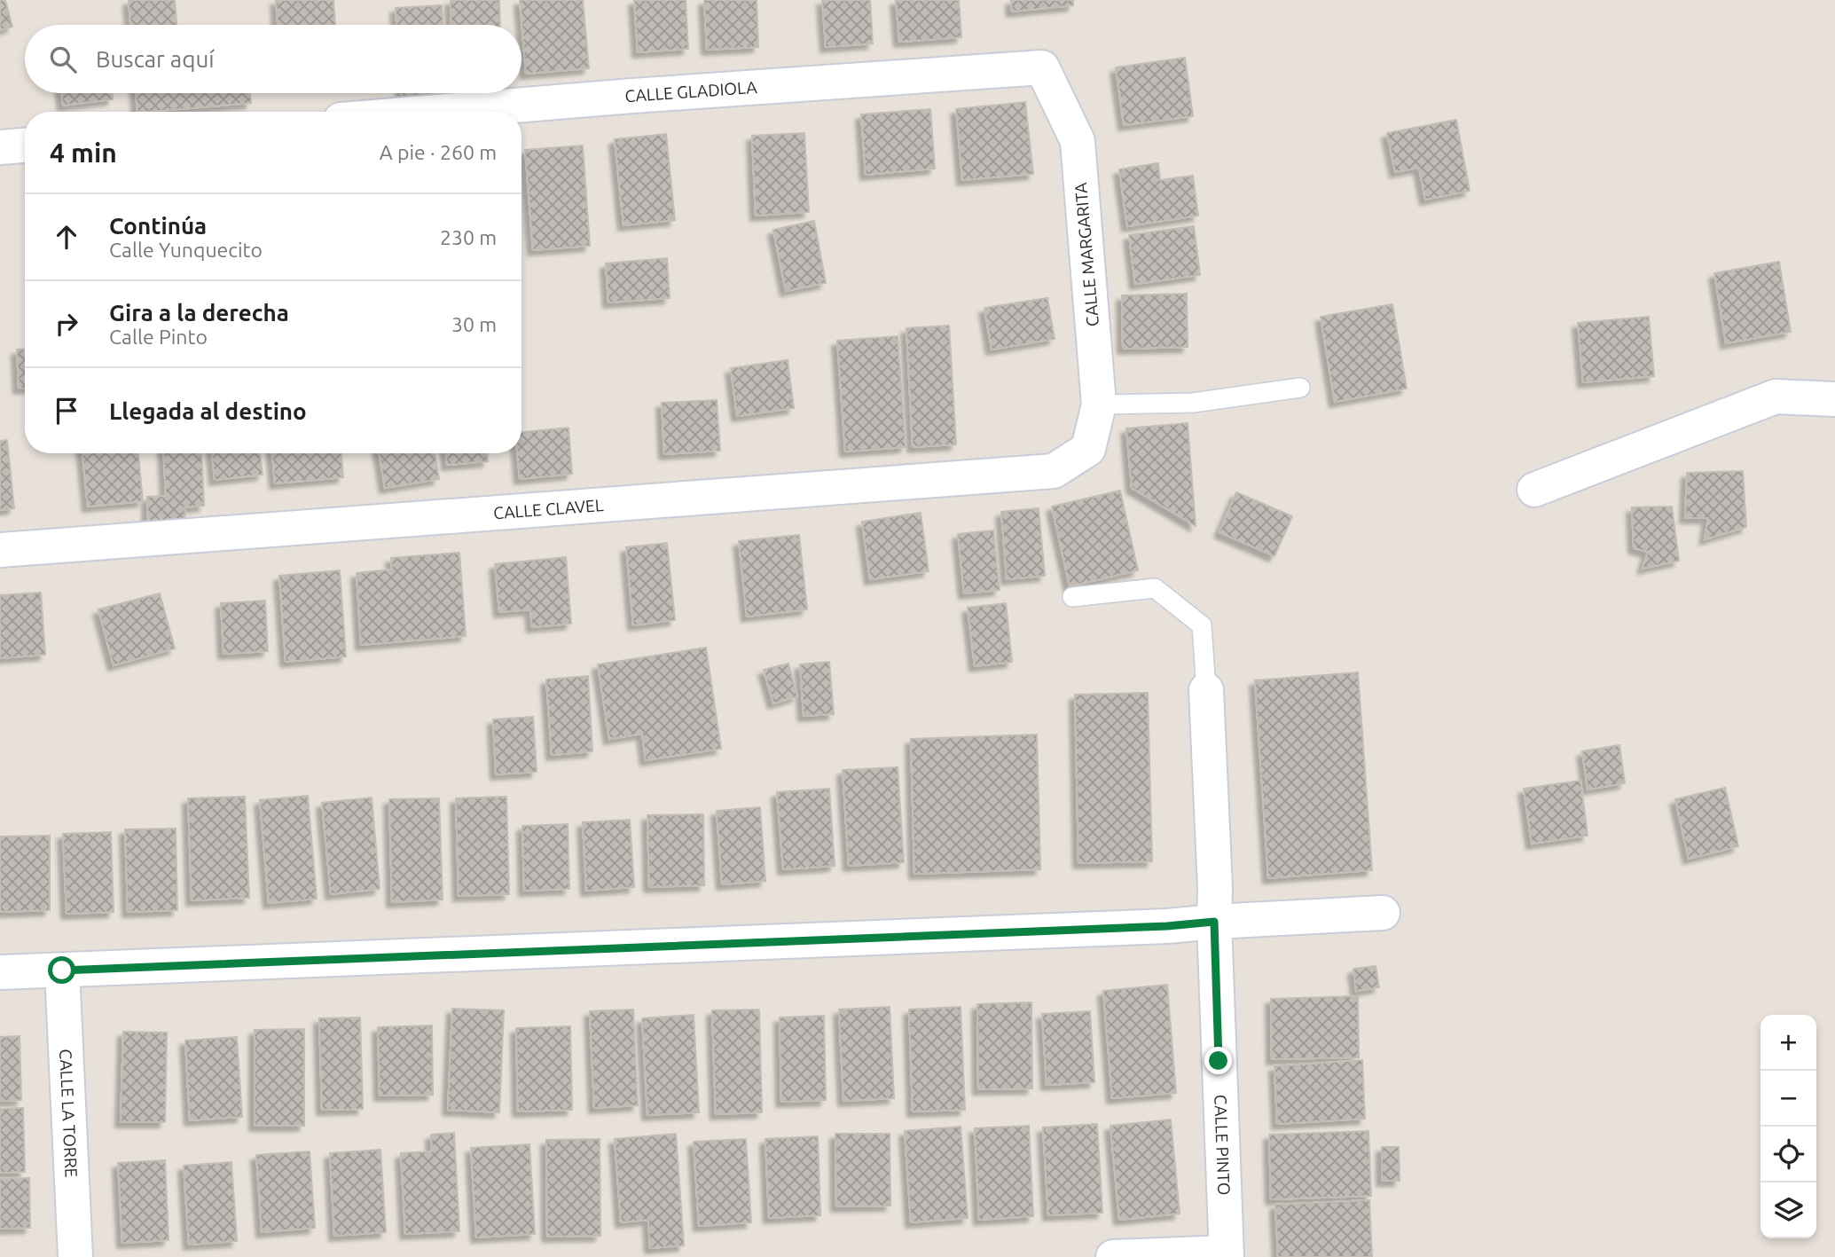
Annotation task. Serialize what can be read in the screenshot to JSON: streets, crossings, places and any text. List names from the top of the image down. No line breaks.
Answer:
{"streets":{"street":["CALLE GLADIOLA","CALLE MARGARITA","CALLE CLAVEL","CALLE LA TORRE","CALLE PINTO"]},"crossings":[["CALLE GLADIOLA","CALLE MARGARITA"],["CALLE MARGARITA","CALLE CLAVEL"]],"page":{"search":"Buscar aquí","heading":["4 min","A pie · 260 m"],"list":[["Continúa","Calle Yunquecito","230 m"],["Gira a la derecha","Calle Pinto","30 m"],"Llegada al destino"],"map_buttons":["+","−"]}}
